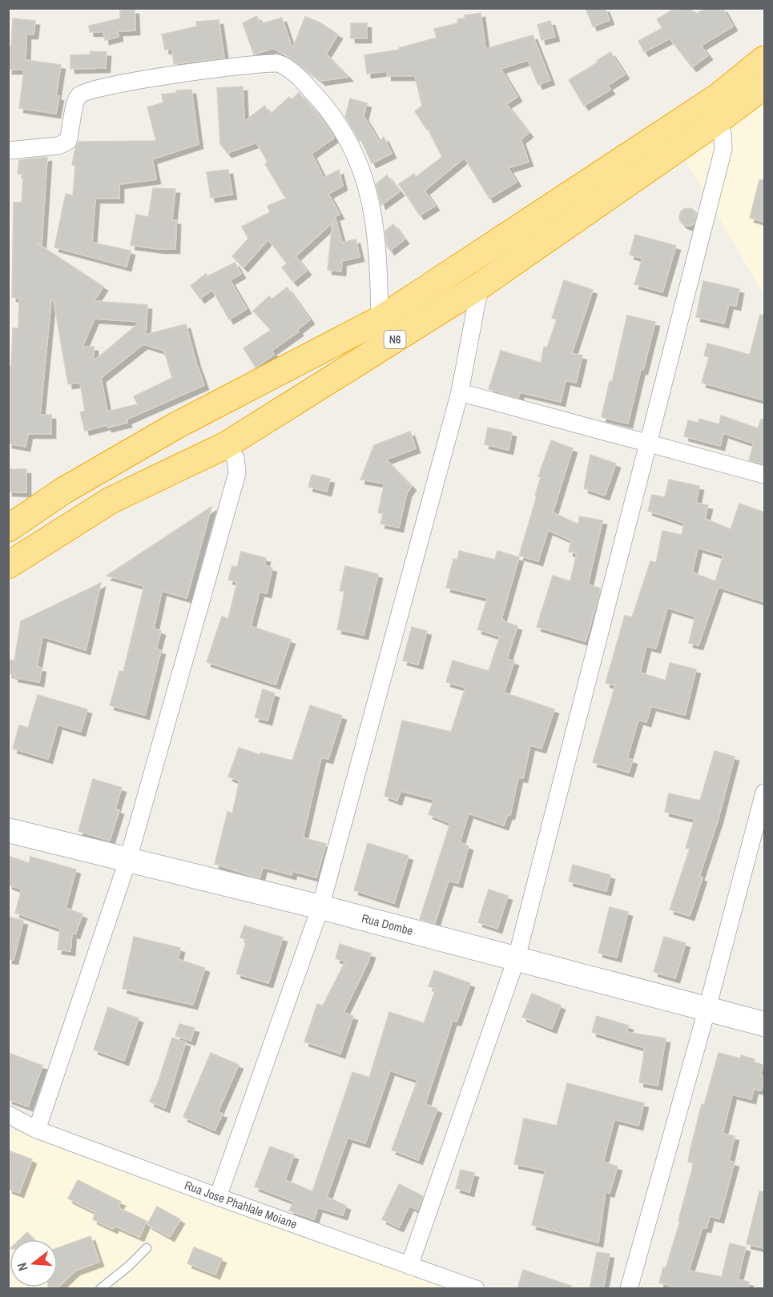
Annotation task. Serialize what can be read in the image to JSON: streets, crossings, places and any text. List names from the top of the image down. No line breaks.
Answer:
{"streets":{"highway":["N6"],"street":["Rua Dombe","Rua Jose Phahlale Moiane"]},"north":"left"}
